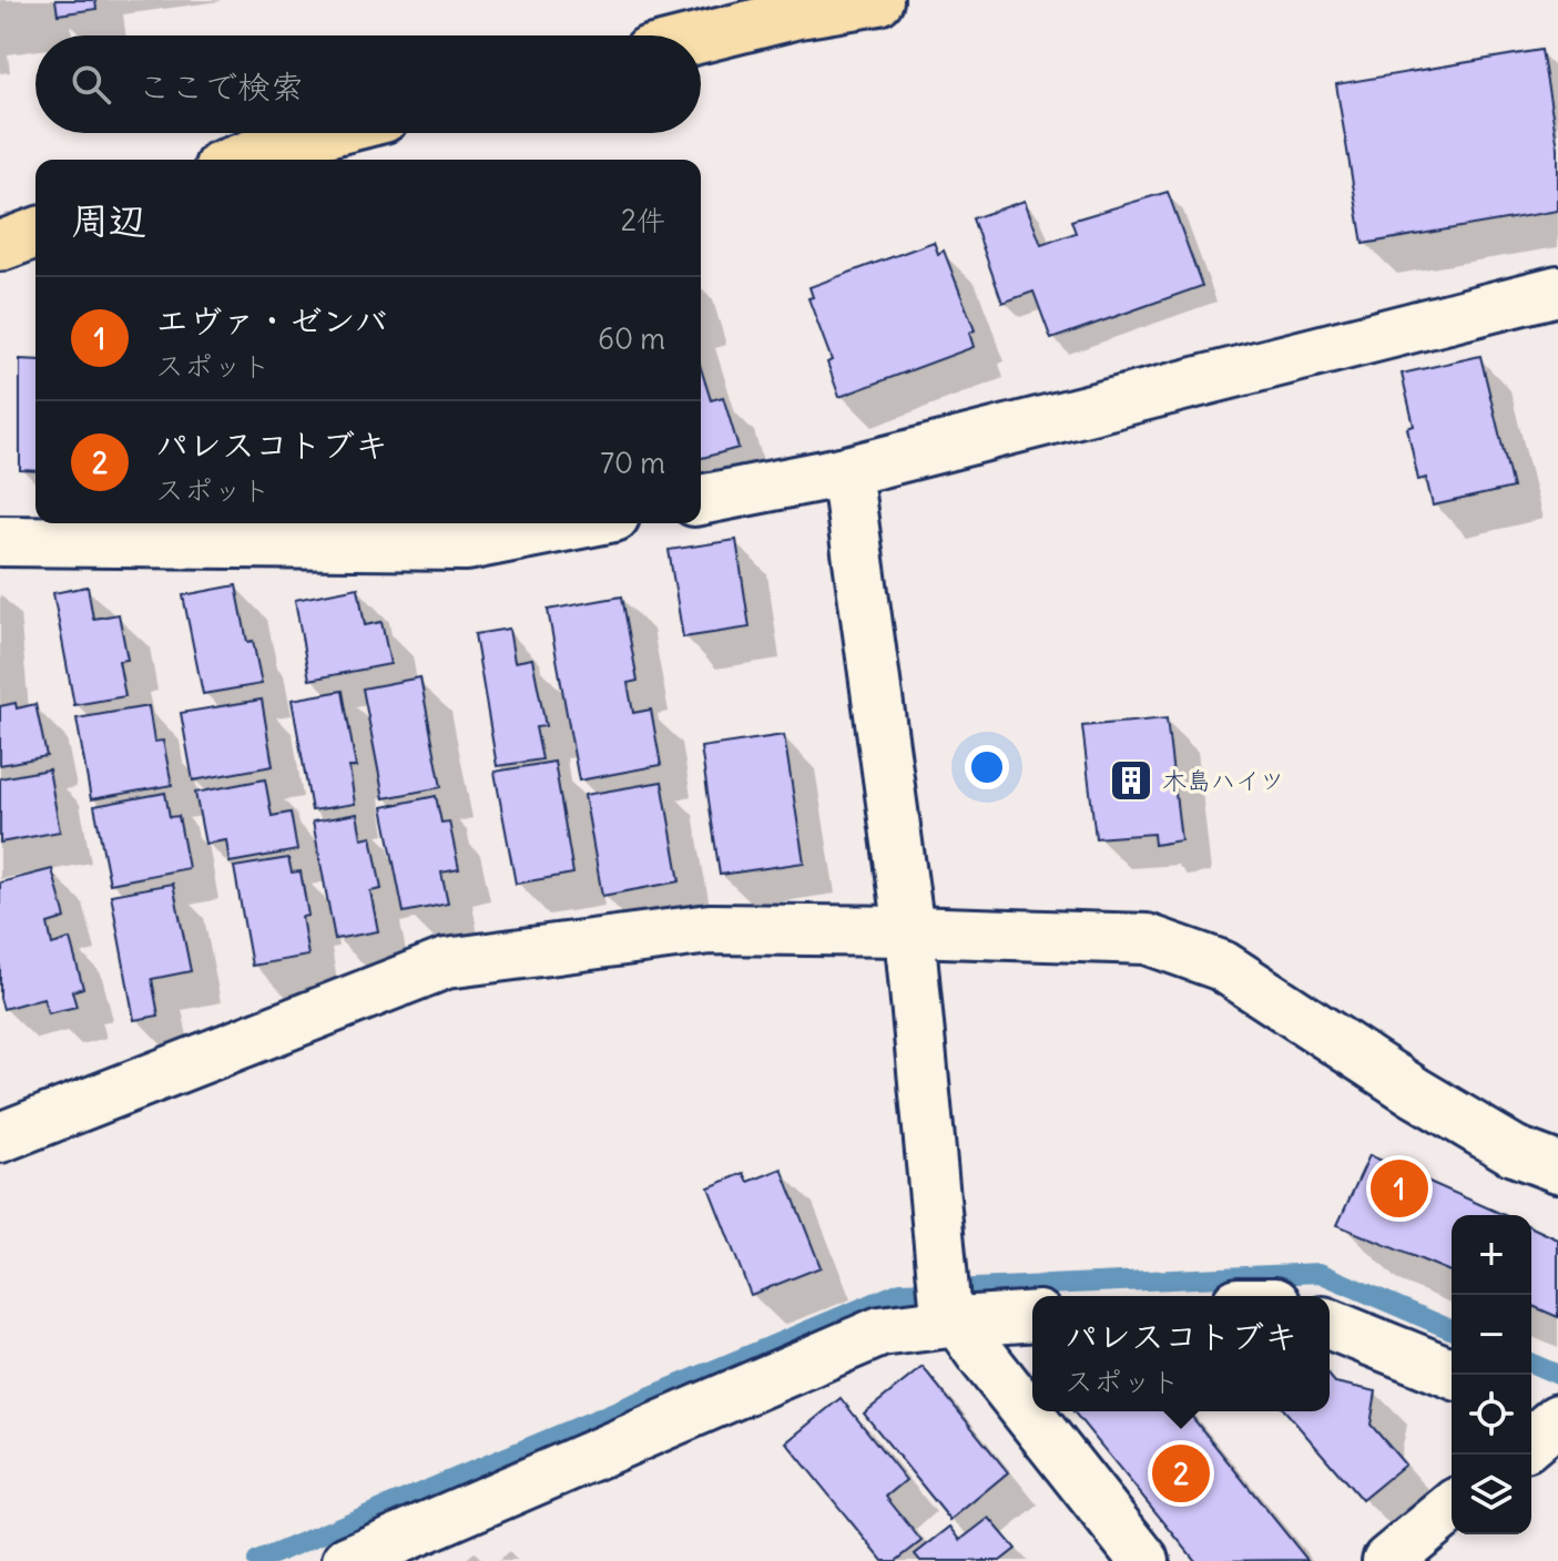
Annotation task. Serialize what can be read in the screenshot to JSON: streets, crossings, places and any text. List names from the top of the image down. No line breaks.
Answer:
{"places":{"building":["木島ハイツ"]},"page":{"search":"ここで検索","heading":["周辺","2件"],"list":[{"mark":"1","name":"エヴァ・ゼンバ","note":"スポット","value":"60 m"},{"mark":"2","name":"パレスコトブキ","note":"スポット","value":"70 m"}],"pins":["1","2"],"map_buttons":["+","−"],"popup":["パレスコトブキ","スポット"]}}
